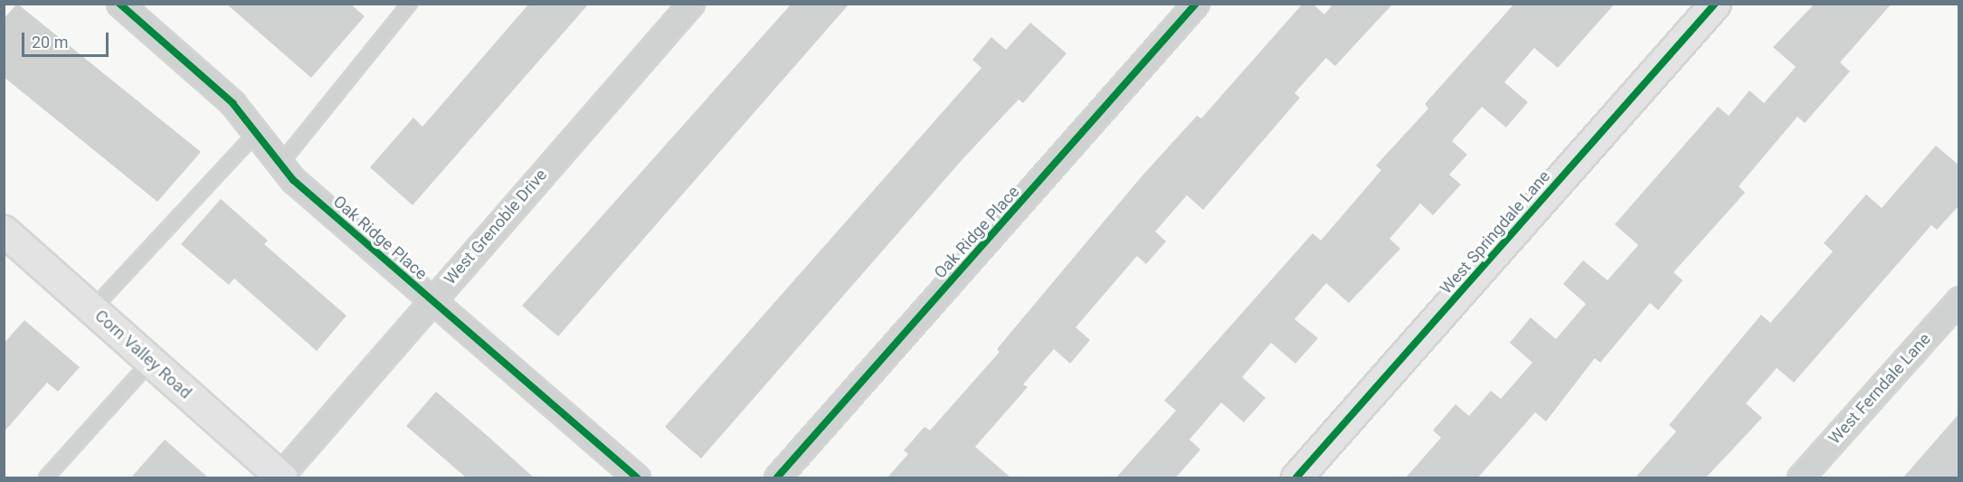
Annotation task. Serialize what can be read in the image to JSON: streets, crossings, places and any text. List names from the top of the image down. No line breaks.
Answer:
{"streets":{"street":["West Grenoble Drive","Oak Ridge Place","West Springdale Lane","Corn Valley Road","West Ferndale Lane"]},"crossings":[["West Grenoble Drive","Oak Ridge Place"],["West Grenoble Drive","Corn Valley Road"]],"scale_bar":"20 m"}
